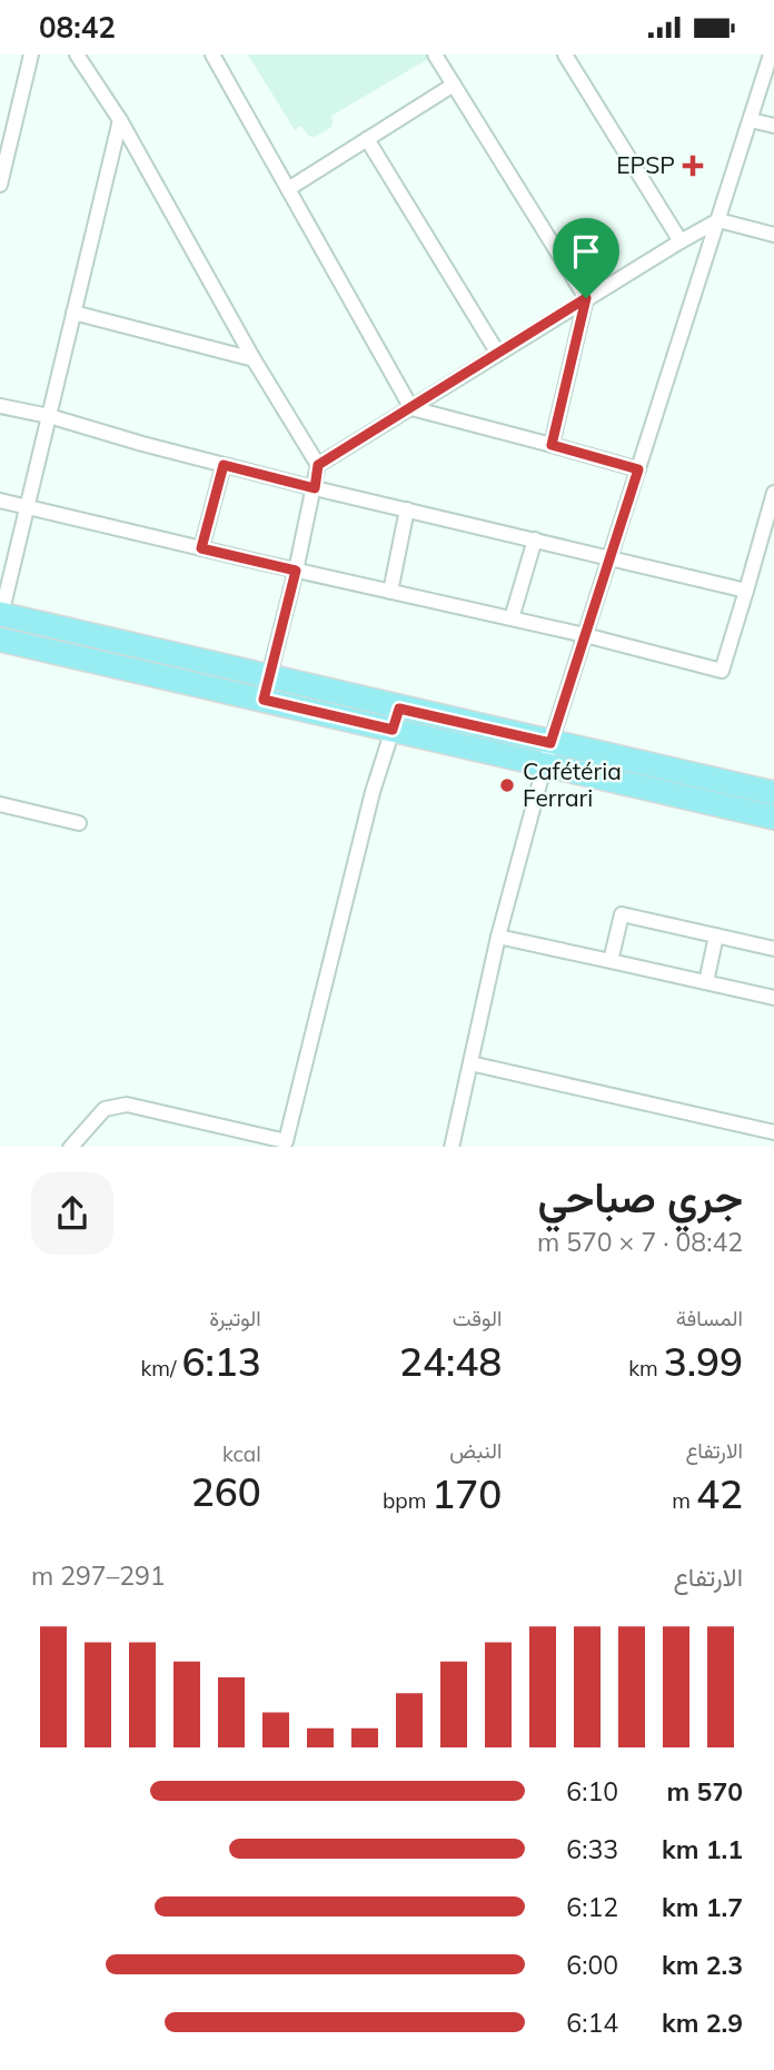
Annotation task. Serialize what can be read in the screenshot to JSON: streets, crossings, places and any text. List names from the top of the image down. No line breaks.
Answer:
{"places":{"health":["EPSP"],"other":["Cafétéria Ferrari"]},"page":{"status":"08:42","heading":["جري صباحي","08:42 · 7 × 570 m"],"stats":[["المسافة","3.99 km"],["الوقت","24:48"],["الوتيرة","6:13 /km"],["الارتفاع","42 m"],["النبض","170 bpm"],["kcal","260"]],"chart":["الارتفاع","291–297 m"],"list":[{"name":"570 m","note":"6:10"},{"name":"1.1 km","note":"6:33"},{"name":"1.7 km","note":"6:12"},{"name":"2.3 km","note":"6:00"},{"name":"2.9 km","note":"6:14"}]}}
